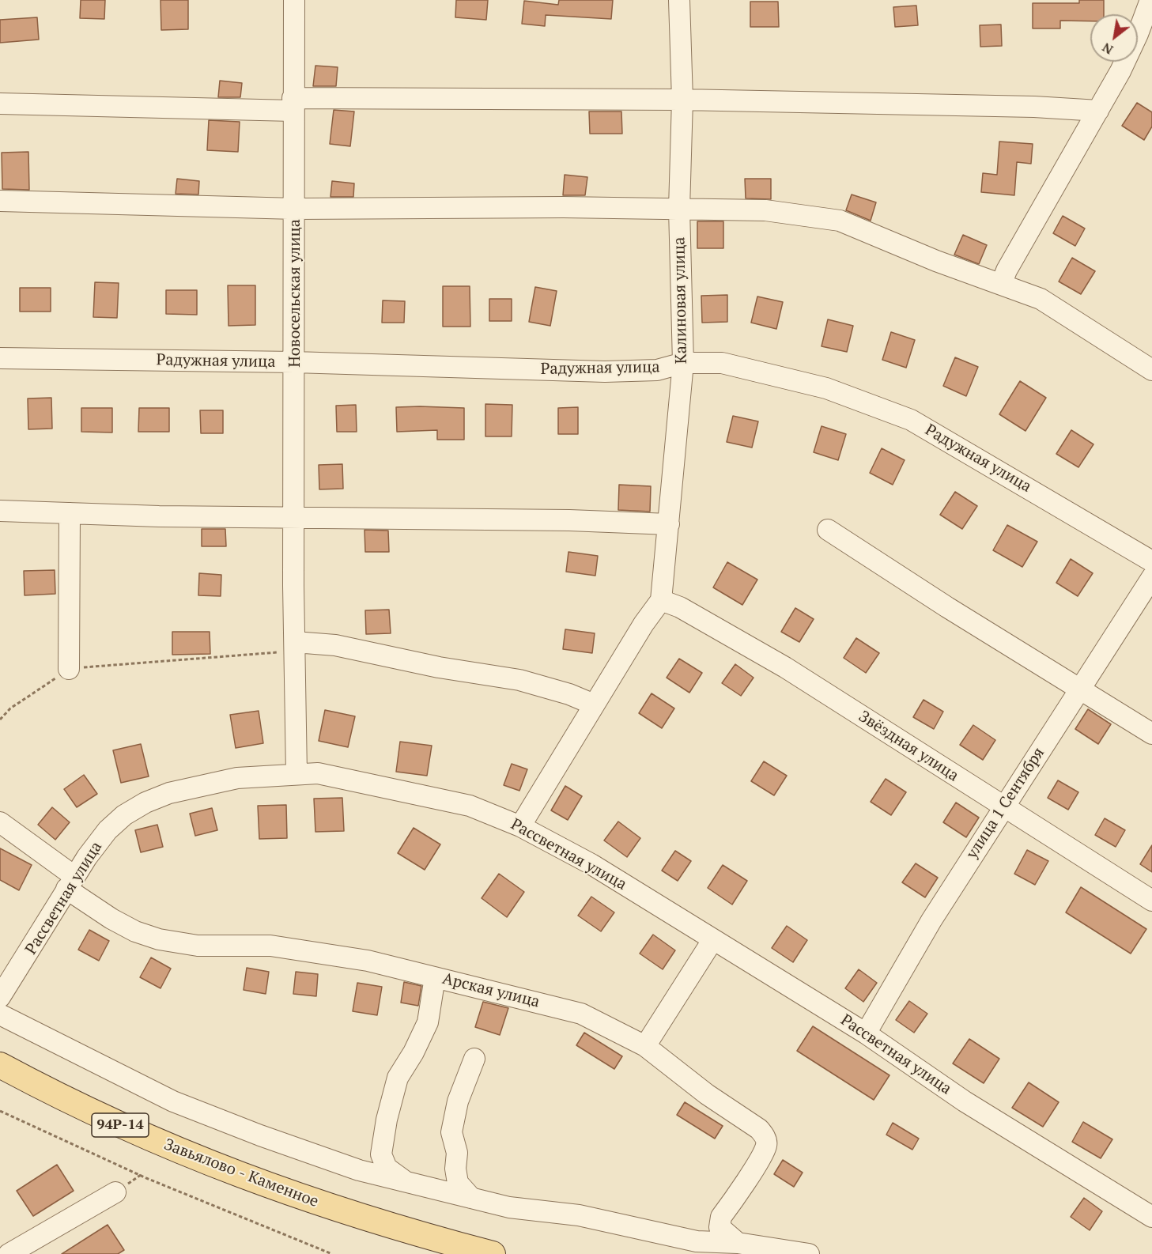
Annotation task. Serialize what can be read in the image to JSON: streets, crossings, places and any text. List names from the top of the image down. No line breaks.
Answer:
{"streets":{"main road":["94Р-14","Завьялово - Каменное"],"street":["Новосельская улица","Калиновая улица","Радужная улица","Звёздная улица","улица 1 Сентября","Рассветная улица","Арская улица"]},"crossings":[["Новосельская улица","Радужная улица"],["Новосельская улица","Рассветная улица"],["Калиновая улица","Радужная улица"],["Калиновая улица","Звёздная улица"],["Звёздная улица","улица 1 Сентября"],["улица 1 Сентября","Рассветная улица"],["Рассветная улица","Арская улица"]],"north":"bottom left"}
